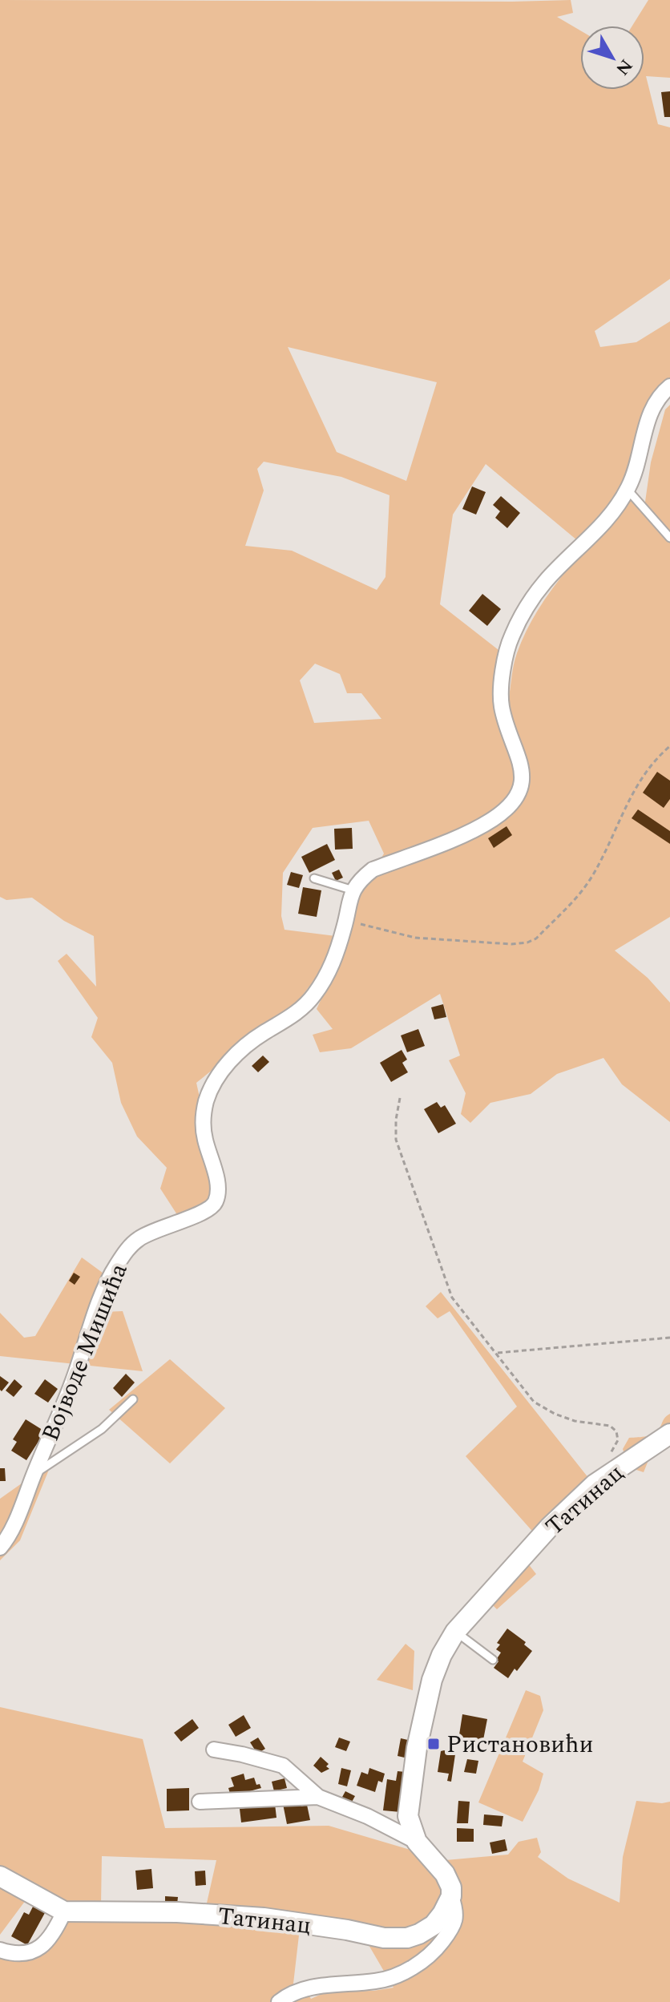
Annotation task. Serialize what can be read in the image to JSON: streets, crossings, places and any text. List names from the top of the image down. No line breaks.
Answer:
{"streets":{"street":["Војводе Мишића","Татинац"]},"places":{"transit":["Ристановићи"]},"north":"bottom right"}
